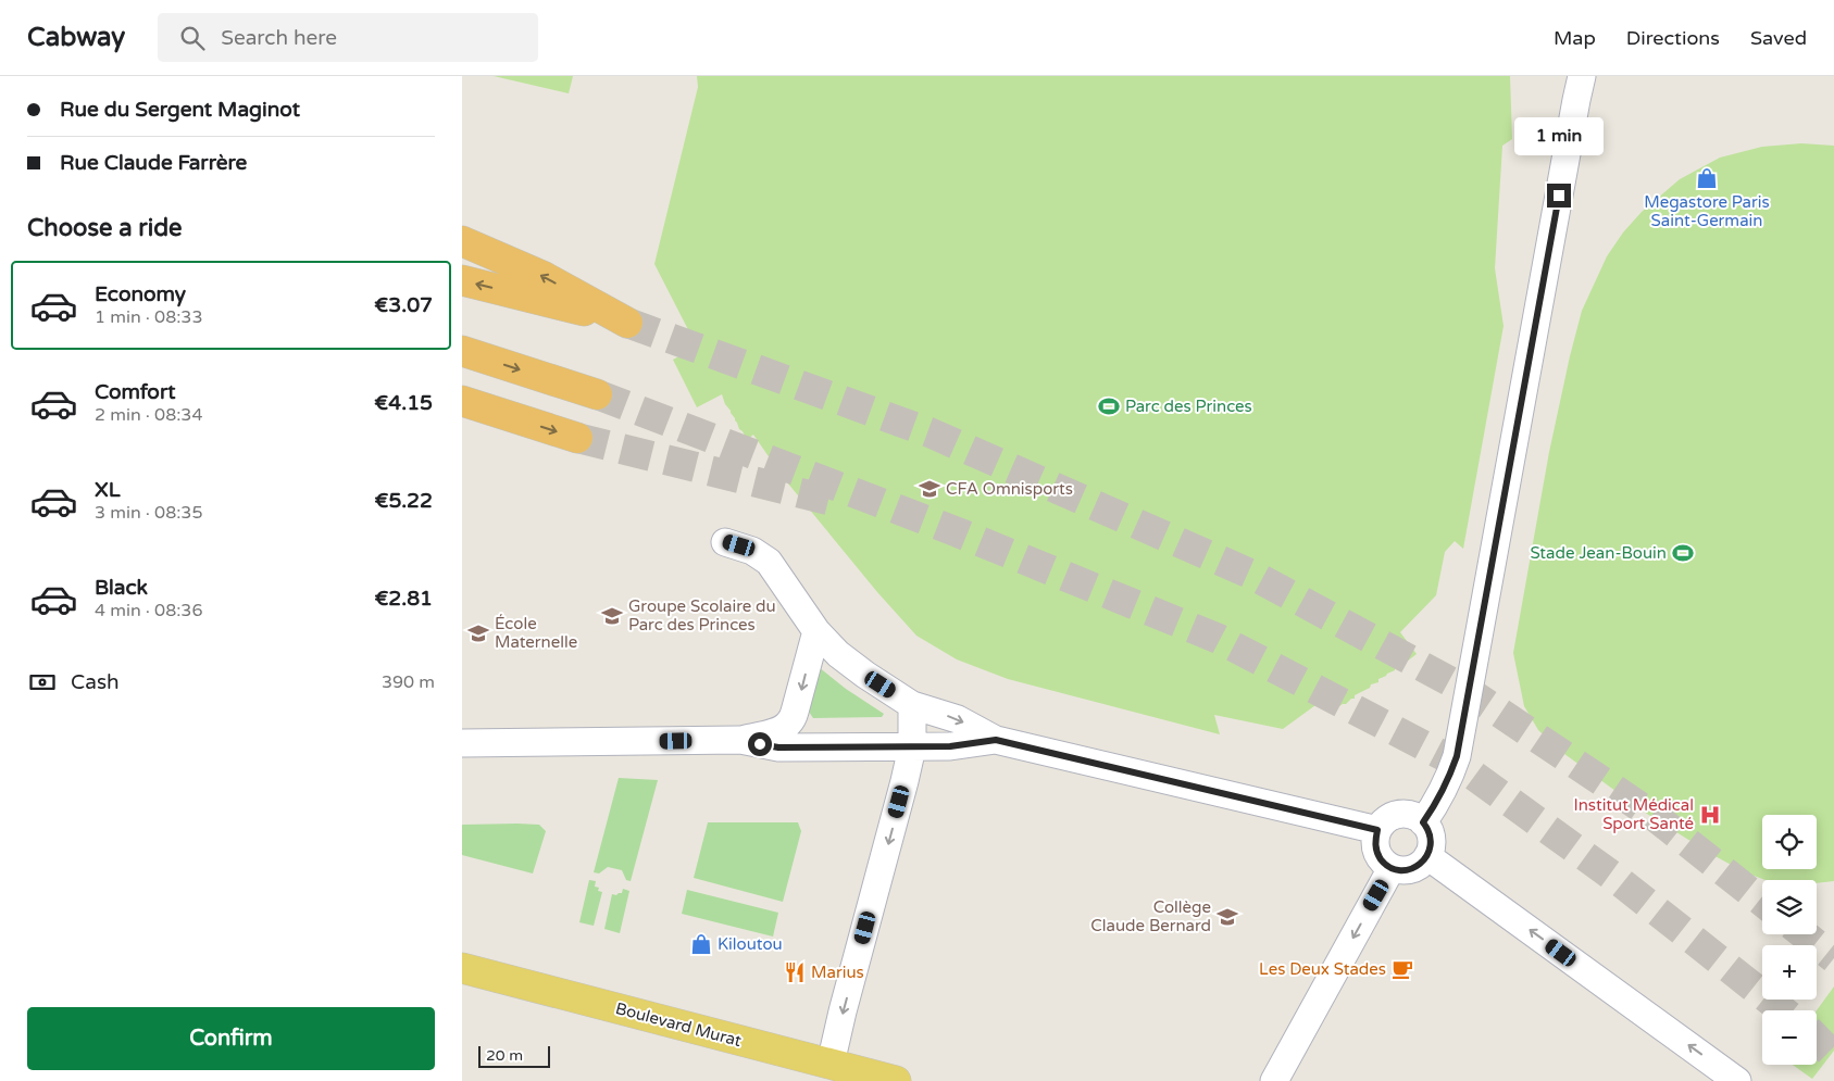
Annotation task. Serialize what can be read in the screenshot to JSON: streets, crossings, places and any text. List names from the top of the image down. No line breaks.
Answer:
{"streets":{"main road":["Boulevard Murat"]},"places":{"shop":["Megastore Paris Saint-Germain","Kiloutou"],"sports":["Parc des Princes","Stade Jean-Bouin"],"school or university":["CFA Omnisports","Groupe Scolaire du Parc des Princes","École Maternelle","Collège Claude Bernard"],"hospital":["Institut Médical Sport Santé"],"cafe":["Les Deux Stades"],"restaurant":["Marius"]},"scale_bar":"20 m","page":{"header":"Cabway","search":"Search here","nav":["Map","Directions","Saved"],"banner":["Rue du Sergent Maginot","Rue Claude Farrère"],"bubble":"1 min","heading":"Choose a ride","list":[{"name":"Economy","note":"1 min · 08:33","value":"€3.07"},{"name":"Comfort","note":"2 min · 08:34","value":"€4.15"},{"name":"XL","note":"3 min · 08:35","value":"€5.22"},{"name":"Black","note":"4 min · 08:36","value":"€2.81"}],"pay":["Cash","390 m"],"map_buttons":["+","−"],"buttons":"Confirm","scale":"20 m"}}
